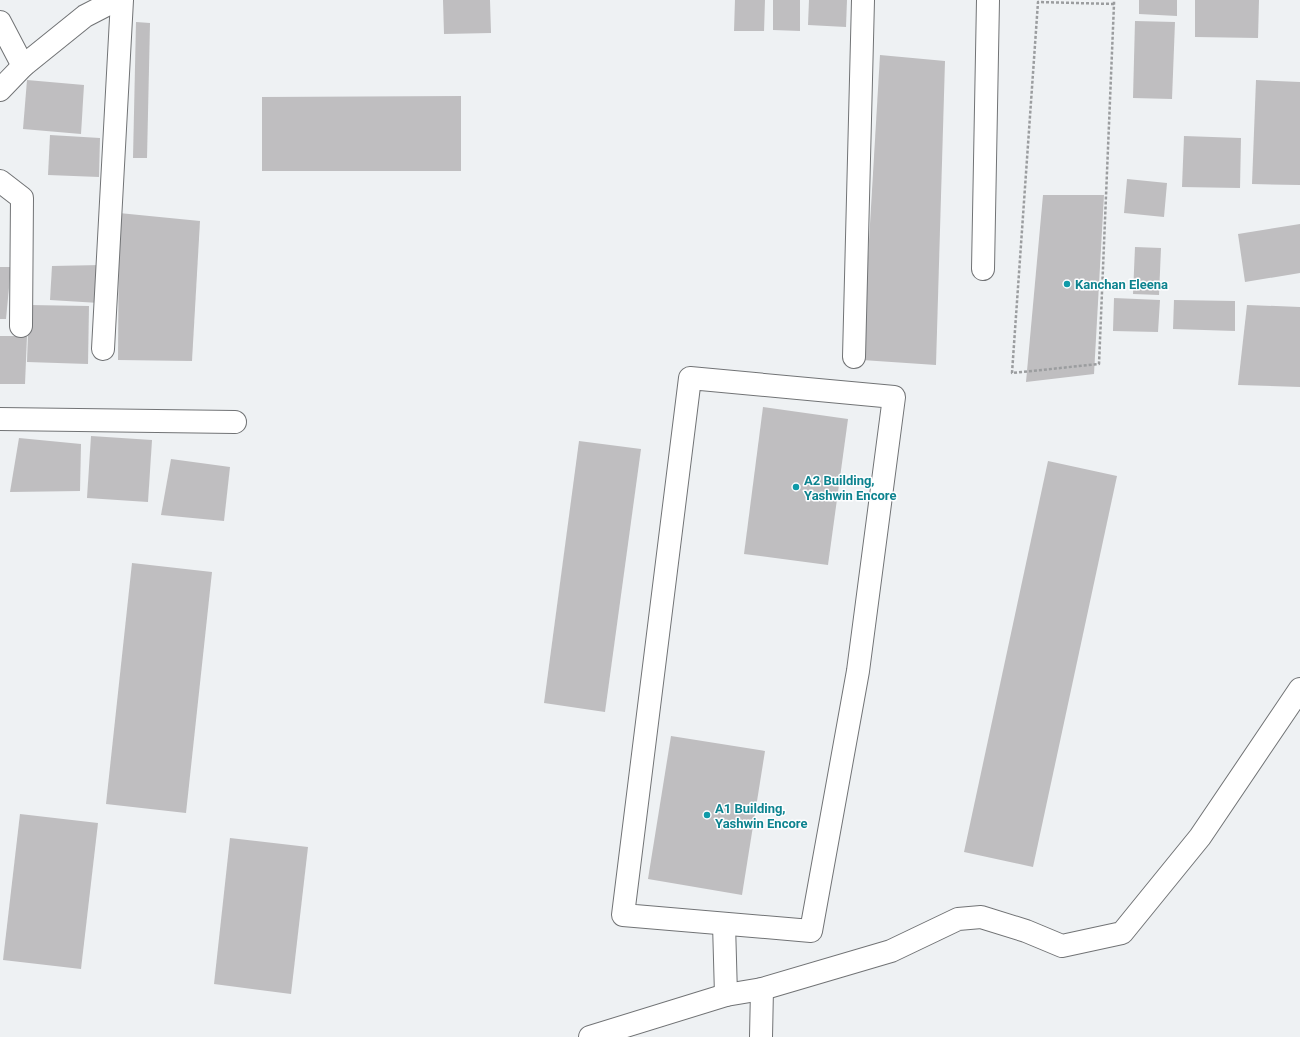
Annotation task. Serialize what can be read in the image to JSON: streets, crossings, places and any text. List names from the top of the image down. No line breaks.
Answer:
{"places":["Kanchan Eleena","A2 Building, Yashwin Encore","A1 Building, Yashwin Encore"]}
